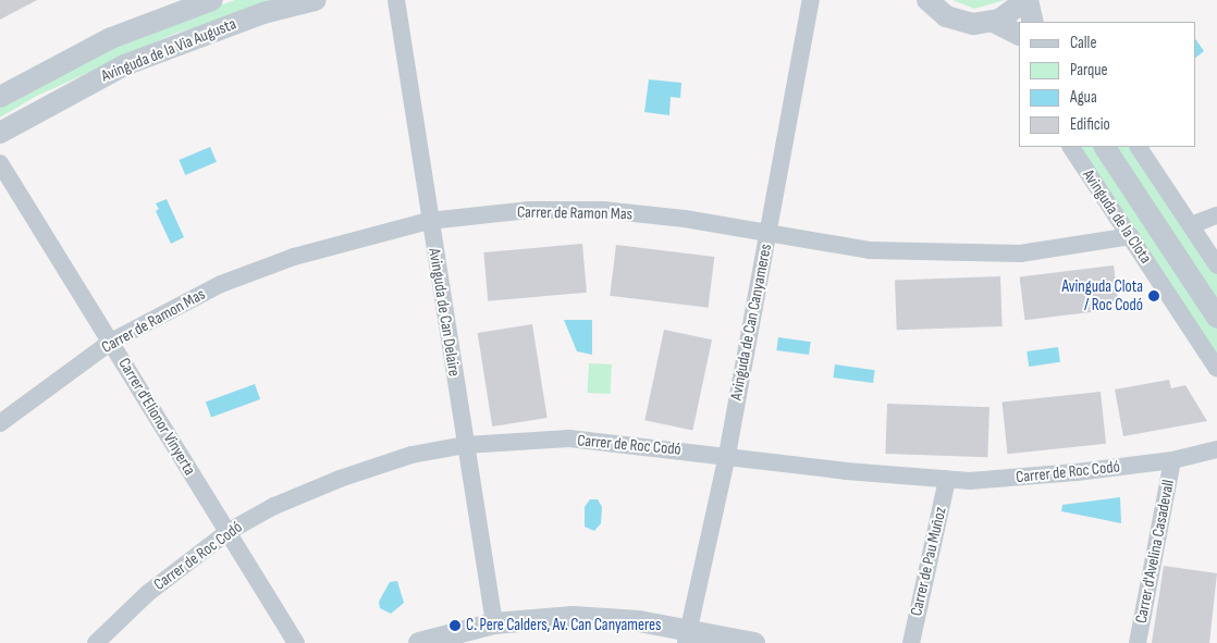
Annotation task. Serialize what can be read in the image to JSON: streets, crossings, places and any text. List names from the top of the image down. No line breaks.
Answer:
{"streets":{"street":["Avinguda de la Via Augusta","Carrer de Ramon Mas","Avinguda de la Clota","Avinguda de Can Delaire","Avinguda de Can Canyameres","Carrer d'Elionor Vinyerta","Carrer de Roc Codó","Carrer d'Avelina Casadevall","Carrer de Pau Muñoz"]},"crossings":[["Carrer de Ramon Mas","Avinguda de la Clota"],["Carrer de Ramon Mas","Avinguda de Can Delaire"],["Carrer de Ramon Mas","Avinguda de Can Canyameres"],["Carrer de Ramon Mas","Carrer d'Elionor Vinyerta"],["Avinguda de Can Delaire","Carrer de Roc Codó"],["Avinguda de Can Canyameres","Carrer de Roc Codó"],["Carrer d'Elionor Vinyerta","Carrer de Roc Codó"],["Carrer de Roc Codó","Carrer d'Avelina Casadevall"],["Carrer de Roc Codó","Carrer de Pau Muñoz"]],"places":["Avinguda Clota / Roc Codó","C. Pere Calders, Av. Can Canyameres"],"legend":["Calle","Parque","Agua","Edificio"]}
